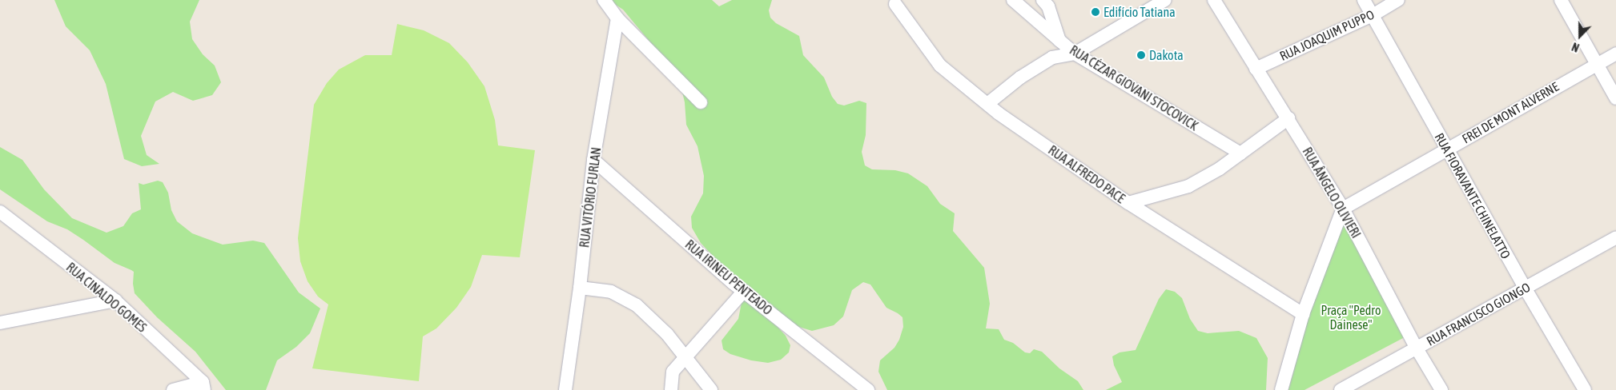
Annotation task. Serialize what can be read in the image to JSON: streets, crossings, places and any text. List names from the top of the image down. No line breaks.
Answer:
{"streets":{"street":["RUA JOAQUIM PUPPO","RUA CÉZAR GIOVANI STOCOVICK","FREI DE MONT ALVERNE","RUA ALFREDO PACE","RUA ÂNGELO OLIVIERI","RUA FIORAVANTE CHINELATTO","RUA VITÓRIO FURLAN","RUA IRINEU PENTEADO","RUA CINALDO GOMES","RUA FRANCISCO GIONGO"]},"crossings":[["RUA JOAQUIM PUPPO","RUA ÂNGELO OLIVIERI"],["RUA JOAQUIM PUPPO","RUA FIORAVANTE CHINELATTO"],["FREI DE MONT ALVERNE","RUA ÂNGELO OLIVIERI"],["FREI DE MONT ALVERNE","RUA FIORAVANTE CHINELATTO"],["RUA ÂNGELO OLIVIERI","RUA FRANCISCO GIONGO"],["RUA FIORAVANTE CHINELATTO","RUA FRANCISCO GIONGO"],["RUA VITÓRIO FURLAN","RUA IRINEU PENTEADO"]],"parks":["Praça \"Pedro Dainese\""],"places":["Edifício Tatiana","Dakota"],"north":"bottom"}
